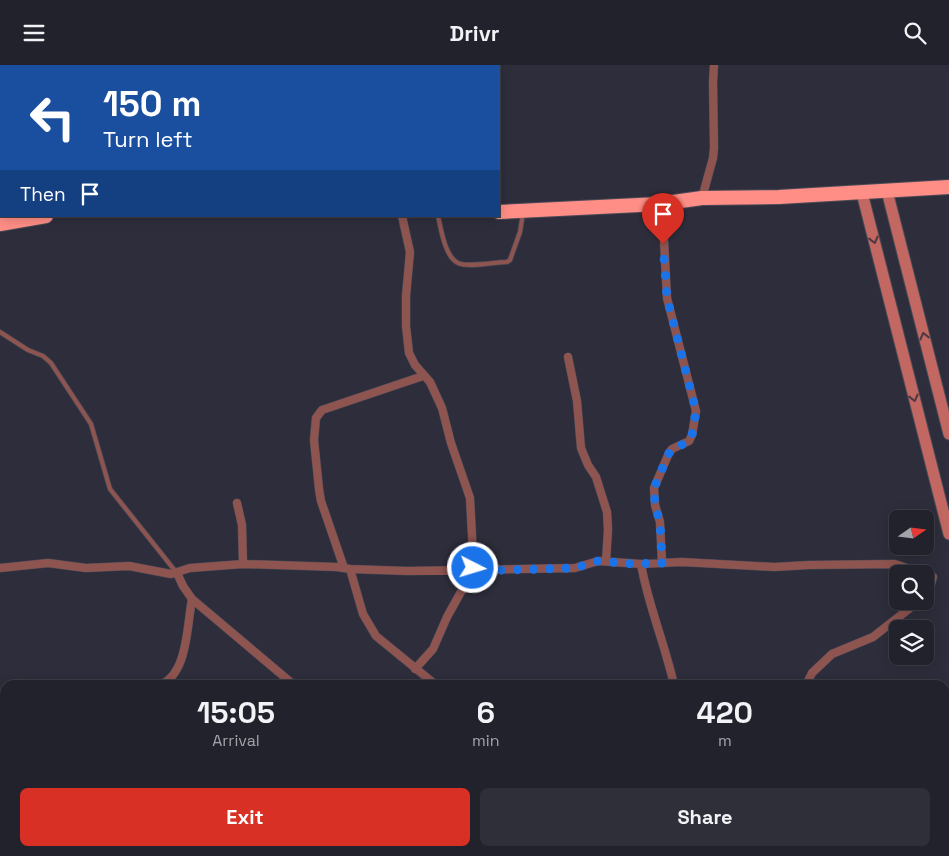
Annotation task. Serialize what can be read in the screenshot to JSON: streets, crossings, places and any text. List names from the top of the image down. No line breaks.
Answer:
{"north":"right","page":{"header":"Drivr","turn":["150 m","Turn left"],"then":"Then","eta":["15:05","Arrival","6","min","420","m"],"buttons":["Exit","Share"]}}
